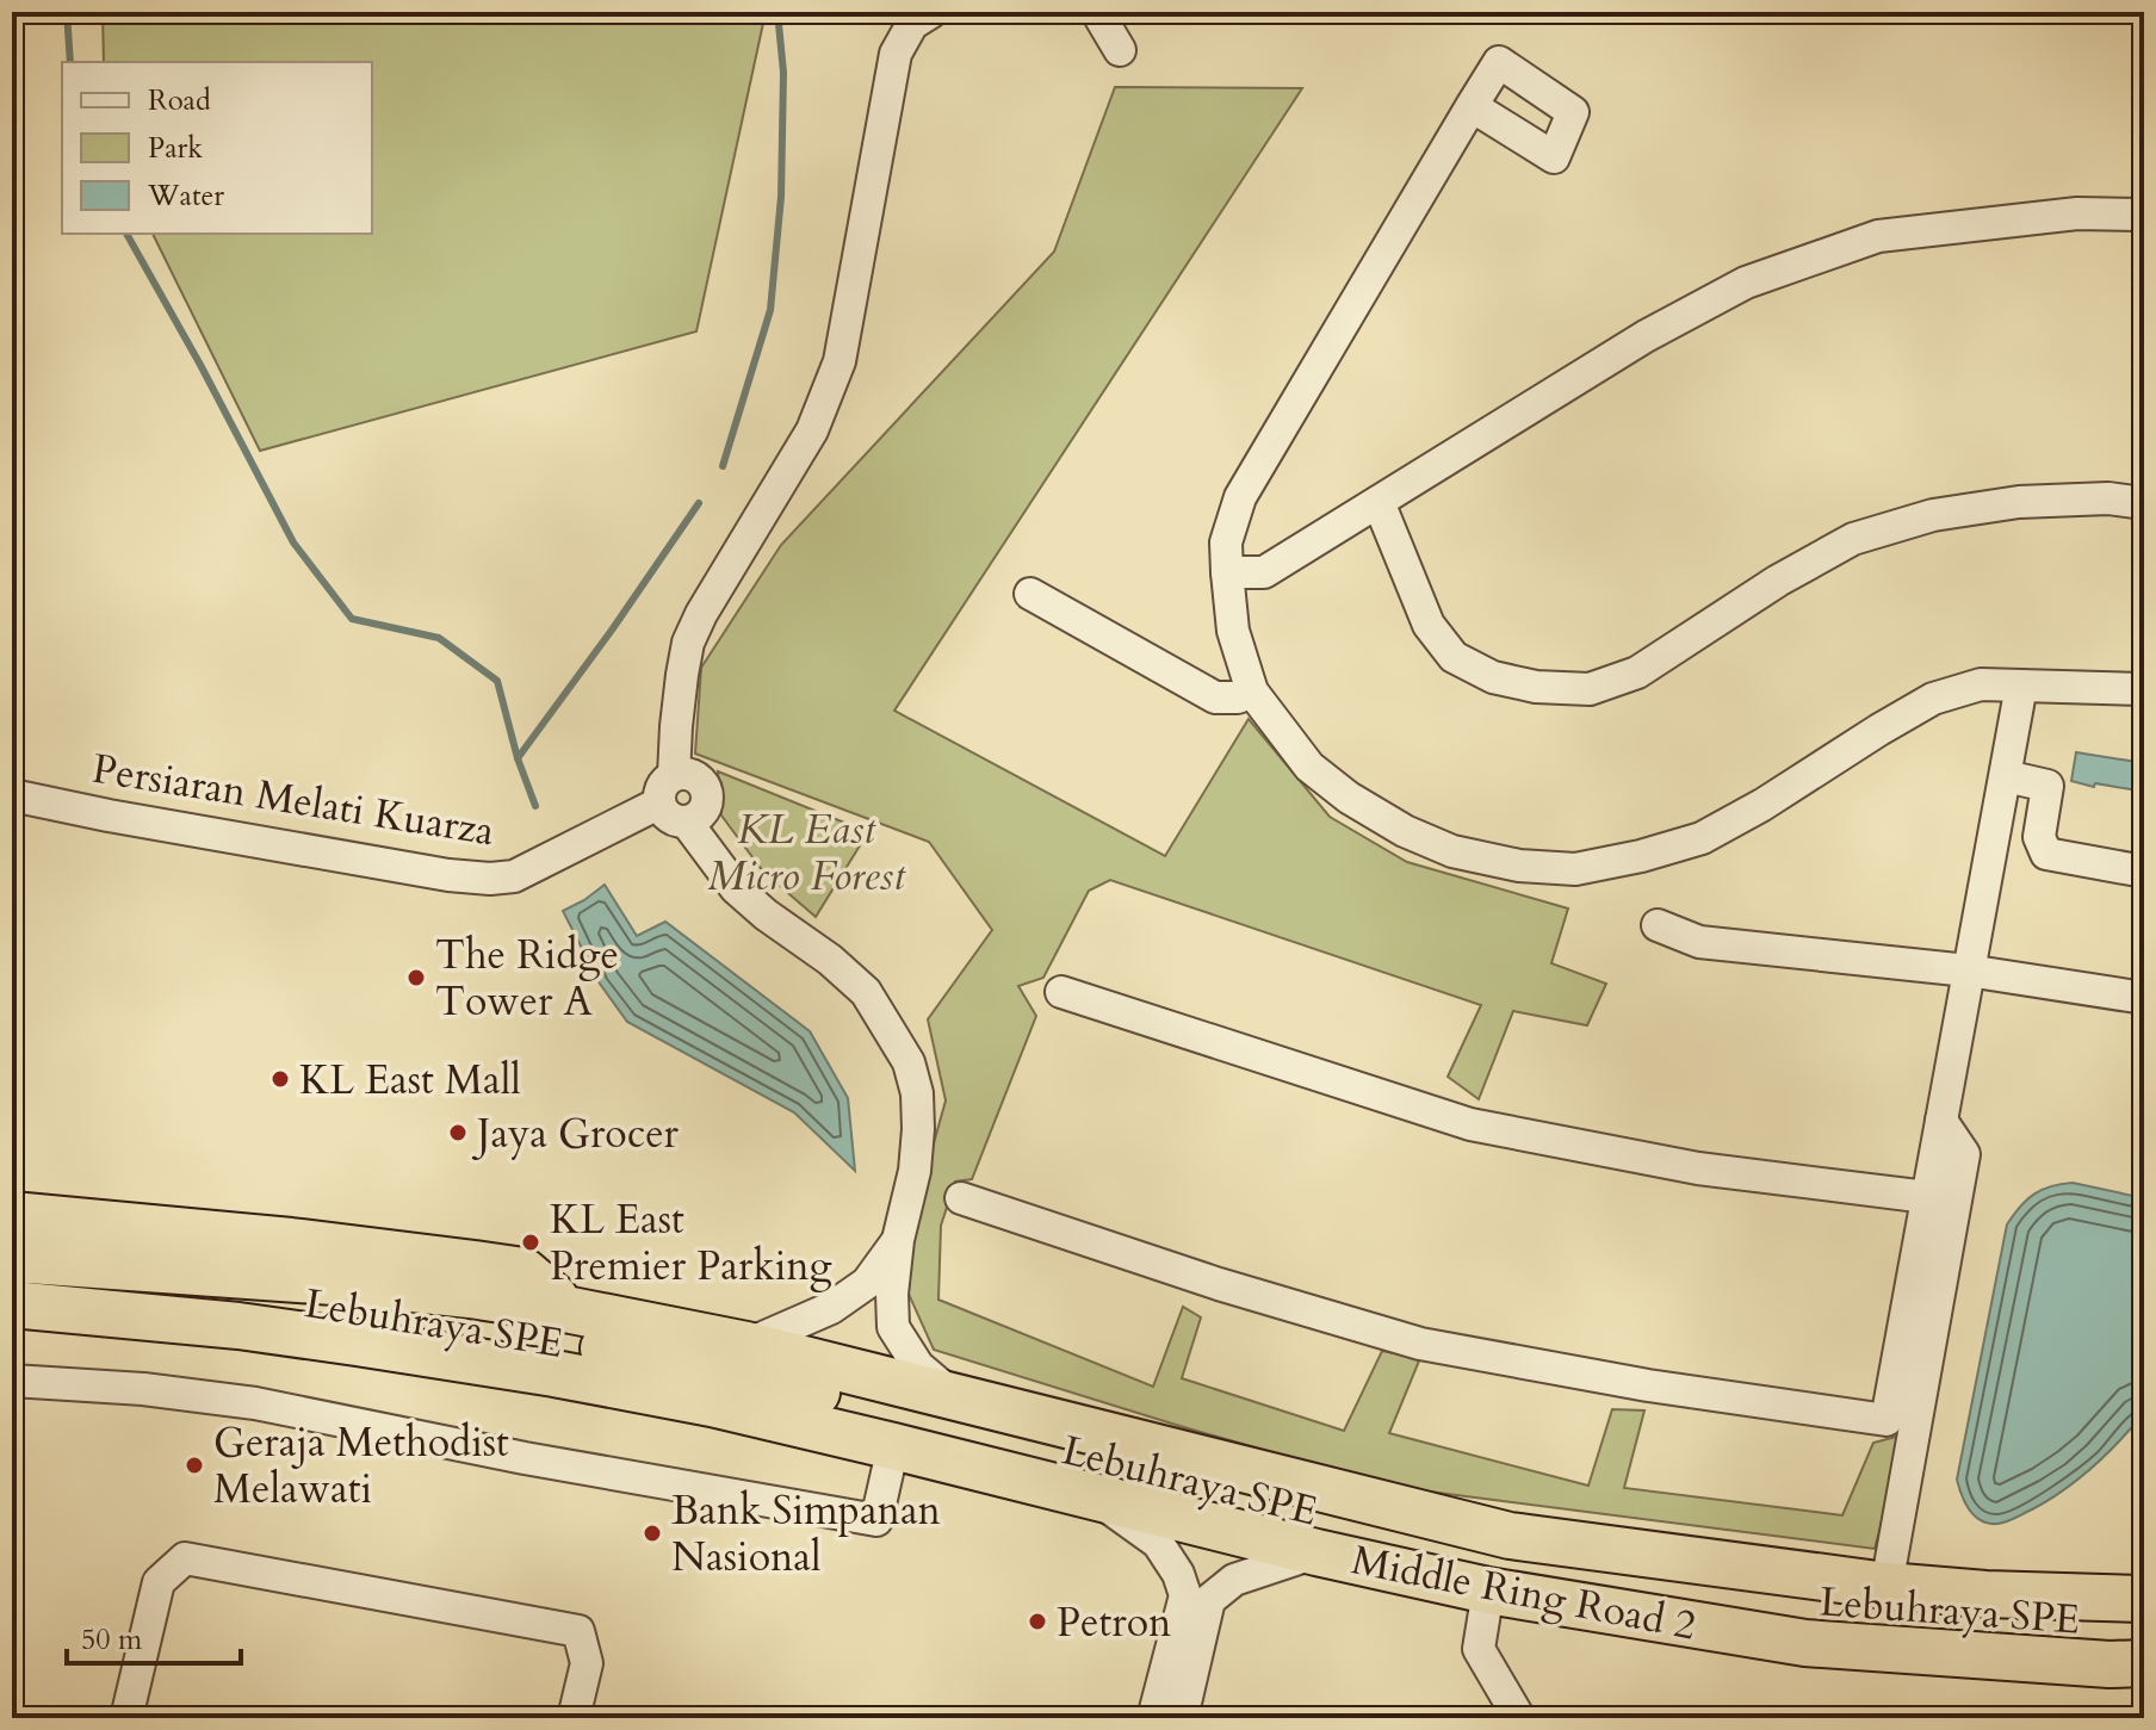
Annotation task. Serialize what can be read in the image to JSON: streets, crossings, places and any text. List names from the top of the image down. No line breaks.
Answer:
{"streets":{"highway":["Lebuhraya SPE","Middle Ring Road 2"],"street":["Persiaran Melati Kuarza"]},"crossings":[["Lebuhraya SPE","Middle Ring Road 2"]],"parks":["KL East Micro Forest"],"places":["The Ridge Tower A","KL East Mall","Jaya Grocer","KL East Premier Parking","Geraja Methodist Melawati","Bank Simpanan Nasional","Petron"],"legend":["Road","Park","Water"],"scale_bar":"50 m"}
